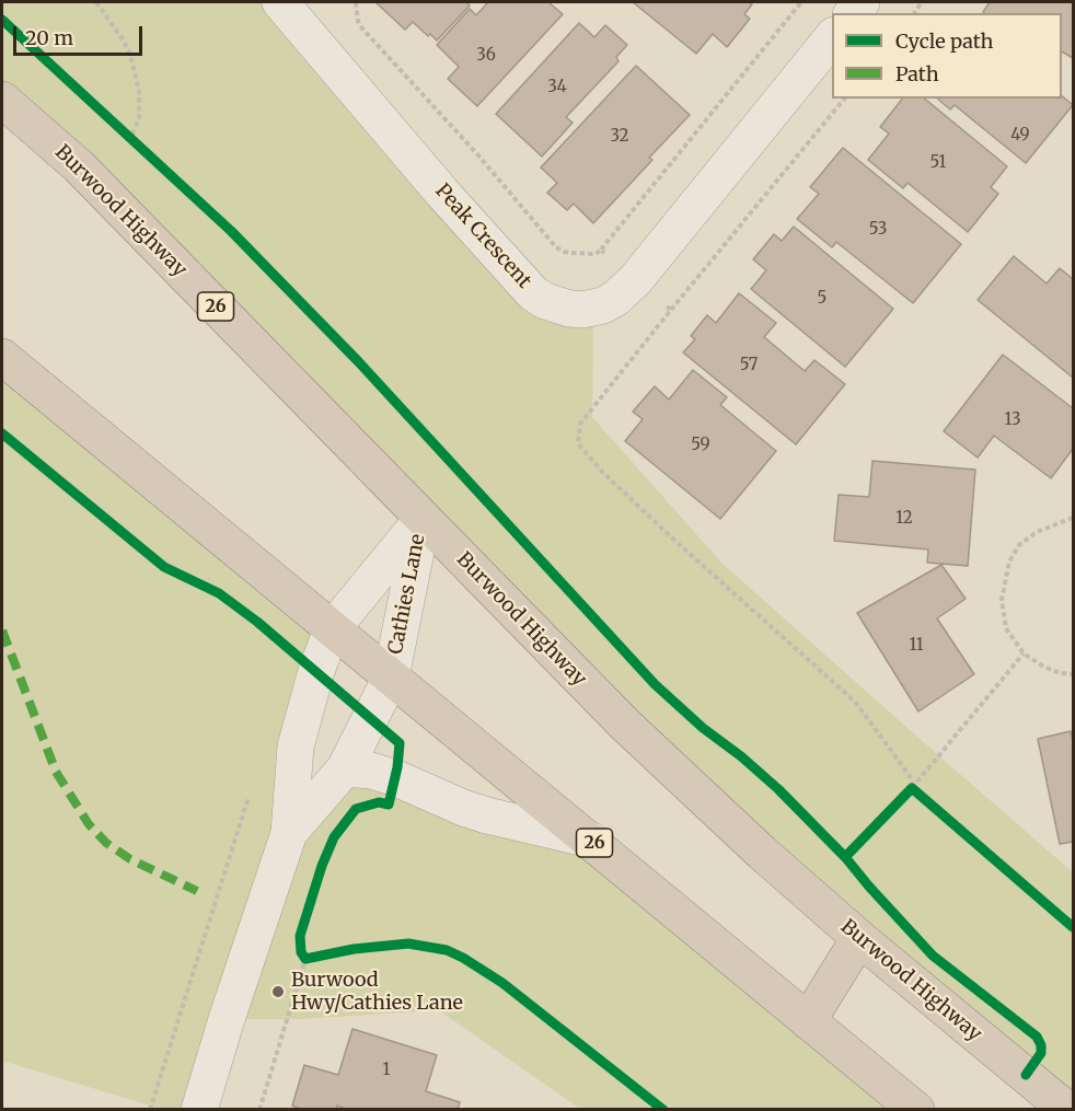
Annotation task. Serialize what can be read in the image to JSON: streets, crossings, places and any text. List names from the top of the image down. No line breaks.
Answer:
{"streets":{"highway":["Burwood Highway","26"],"street":["Peak Crescent","Cathies Lane"]},"crossings":[["Burwood Highway","Cathies Lane"],["26","Cathies Lane"]],"places":["Burwood Hwy/Cathies Lane"],"house_numbers":["36","34","49","32","51","53","5","57","13","59","12","11","1"],"legend":["Cycle path","Path"],"scale_bar":"20 m"}
